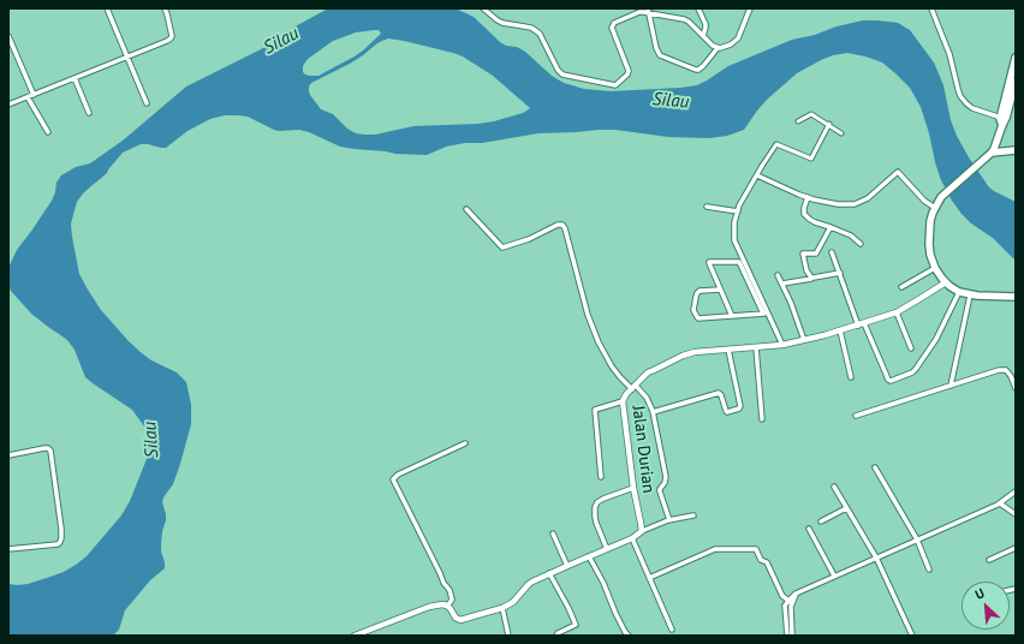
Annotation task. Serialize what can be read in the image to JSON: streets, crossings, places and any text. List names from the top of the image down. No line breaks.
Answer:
{"streets":{"street":["Jalan Durian"]},"water":["Silau"],"north":"top left"}
